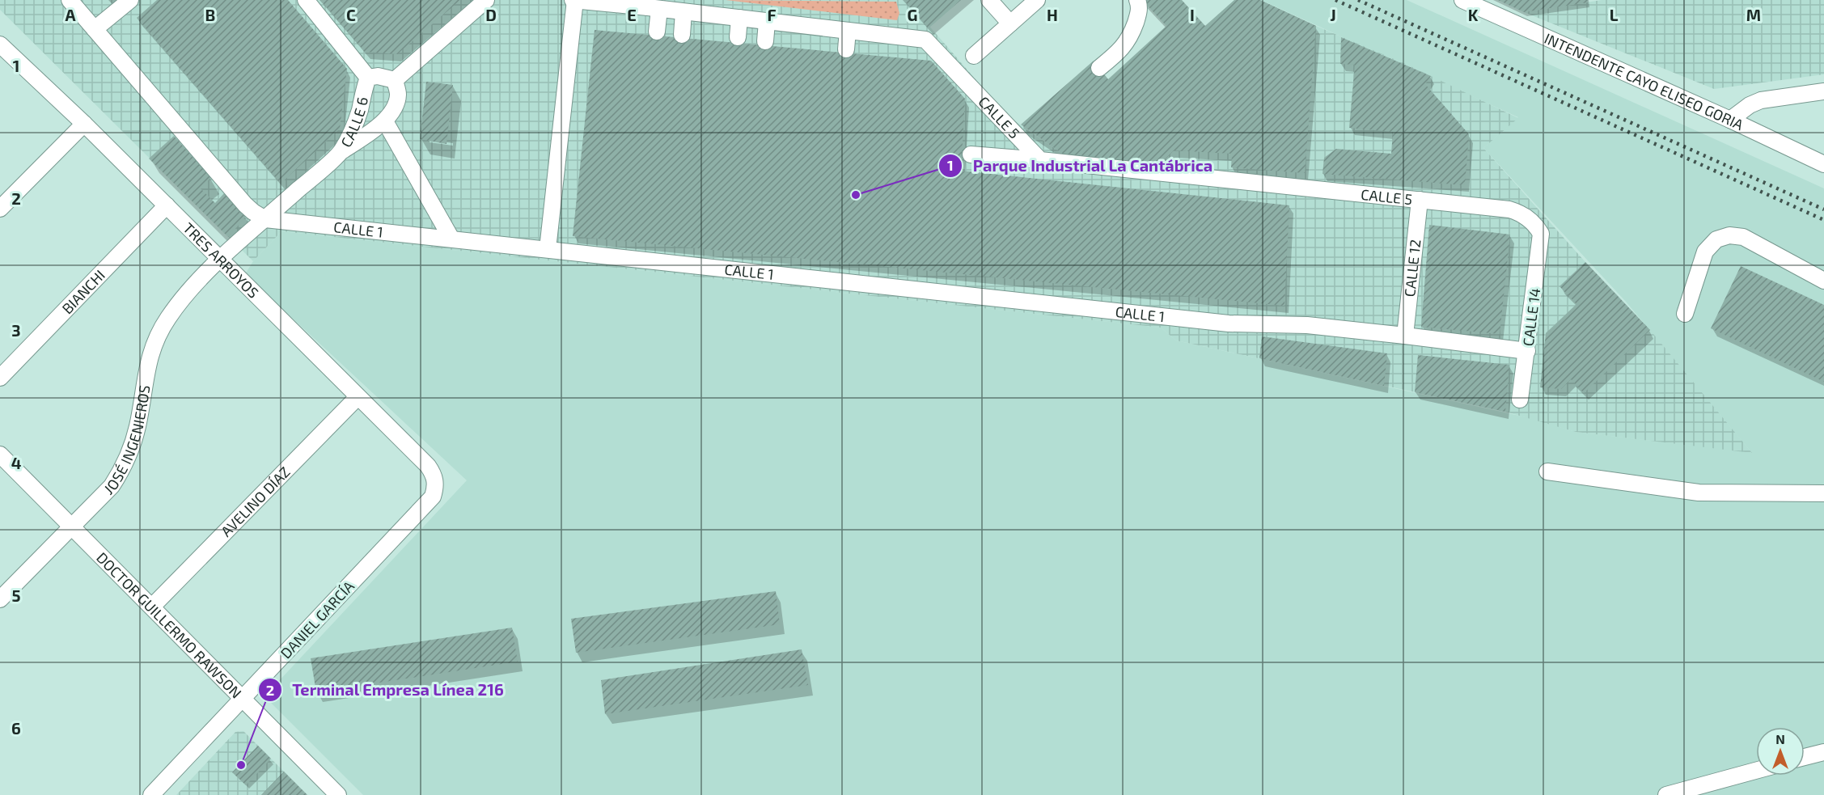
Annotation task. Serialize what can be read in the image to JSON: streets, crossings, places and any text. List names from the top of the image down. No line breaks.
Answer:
{"streets":{"street":["INTENDENTE CAYO ELISEO GORIA","CALLE 5","CALLE 6","CALLE 1","TRES ARROYOS","CALLE 12","BIANCHI","CALLE 14","JOSÉ INGENIEROS","AVELINO DÍAZ","DANIEL GARCÍA","DOCTOR GUILLERMO RAWSON"]},"crossings":[["CALLE 5","CALLE 12"],["CALLE 5","CALLE 14"],["CALLE 6","CALLE 1"],["CALLE 6","TRES ARROYOS"],["CALLE 6","JOSÉ INGENIEROS"],["CALLE 1","CALLE 12"],["CALLE 1","CALLE 14"],["TRES ARROYOS","BIANCHI"],["TRES ARROYOS","JOSÉ INGENIEROS"],["TRES ARROYOS","AVELINO DÍAZ"],["TRES ARROYOS","DANIEL GARCÍA"],["JOSÉ INGENIEROS","DOCTOR GUILLERMO RAWSON"],["AVELINO DÍAZ","DOCTOR GUILLERMO RAWSON"],["DANIEL GARCÍA","DOCTOR GUILLERMO RAWSON"]],"places":["Parque Industrial La Cantábrica","Terminal Empresa Línea 216"],"north":"top","grid":{"columns":["A","B","C","D","E","F","G","H","I","J","K","L","M"],"rows":["1","2","3","4","5","6"]}}
